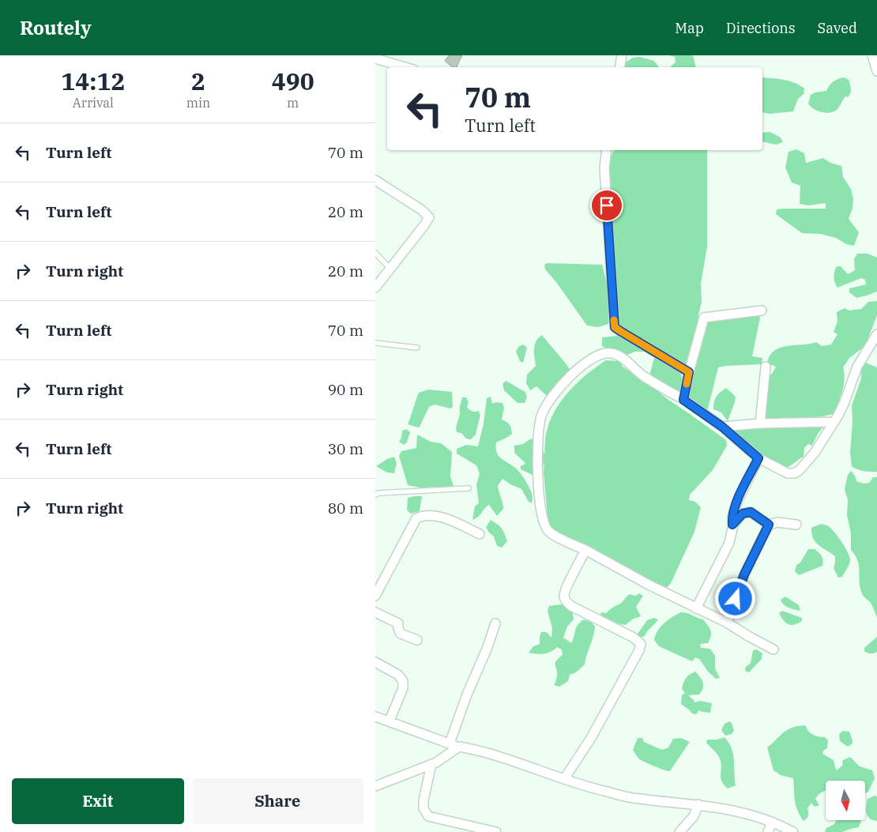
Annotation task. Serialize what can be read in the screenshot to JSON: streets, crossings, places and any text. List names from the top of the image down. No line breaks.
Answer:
{"north":"bottom","page":{"header":"Routely","nav":["Map","Directions","Saved"],"eta":["14:12","Arrival","2","min","490","m"],"turn":["70 m","Turn left"],"list":[{"name":"Turn left","value":"70 m"},{"name":"Turn left","value":"20 m"},{"name":"Turn right","value":"20 m"},{"name":"Turn left","value":"70 m"},{"name":"Turn right","value":"90 m"},{"name":"Turn left","value":"30 m"},{"name":"Turn right","value":"80 m"}],"buttons":["Exit","Share"]}}
